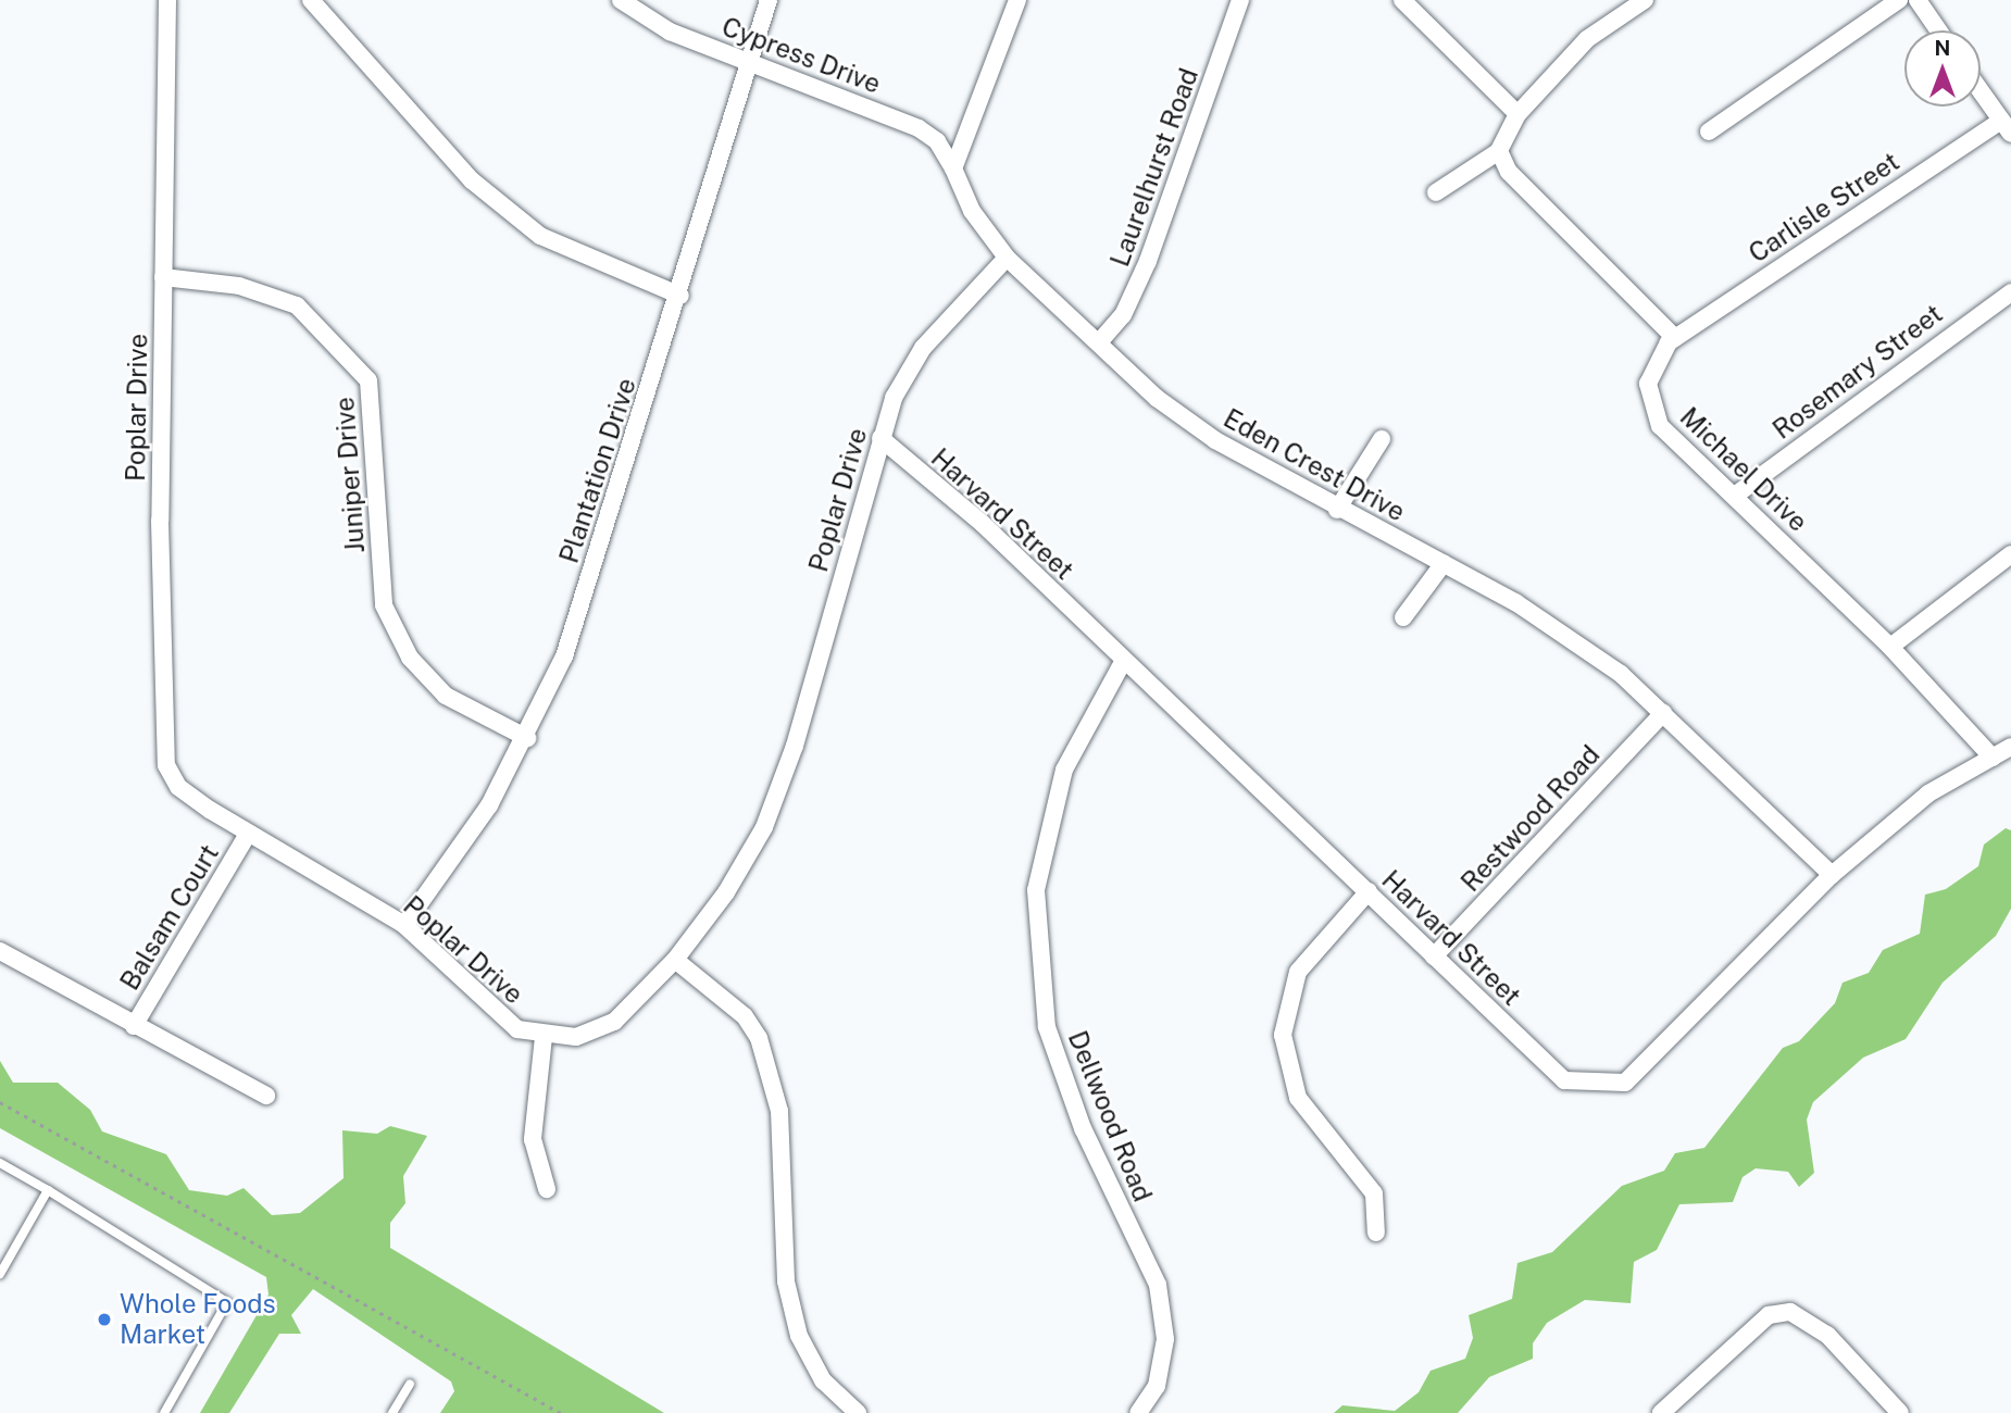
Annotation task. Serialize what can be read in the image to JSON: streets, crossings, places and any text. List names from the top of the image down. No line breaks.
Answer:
{"streets":{"street":["Cypress Drive","Laurelhurst Road","Carlisle Street","Rosemary Street","Poplar Drive","Eden Crest Drive","Michael Drive","Plantation Drive","Juniper Drive","Harvard Street","Restwood Road","Balsam Court","Dellwood Road"]},"crossings":[["Cypress Drive","Eden Crest Drive"],["Cypress Drive","Plantation Drive"],["Laurelhurst Road","Eden Crest Drive"],["Carlisle Street","Michael Drive"],["Rosemary Street","Michael Drive"],["Poplar Drive","Eden Crest Drive"],["Poplar Drive","Plantation Drive"],["Poplar Drive","Juniper Drive"],["Poplar Drive","Harvard Street"],["Poplar Drive","Balsam Court"],["Eden Crest Drive","Harvard Street"],["Eden Crest Drive","Restwood Road"],["Michael Drive","Harvard Street"],["Plantation Drive","Juniper Drive"],["Harvard Street","Restwood Road"],["Harvard Street","Dellwood Road"]],"places":["Whole Foods Market"],"north":"top"}
